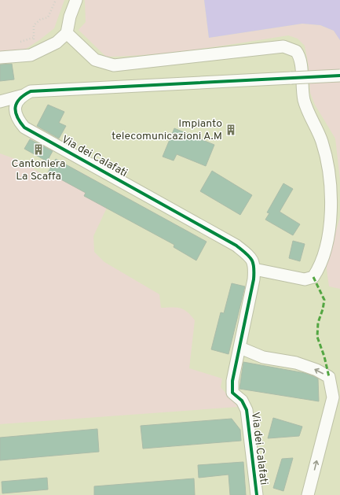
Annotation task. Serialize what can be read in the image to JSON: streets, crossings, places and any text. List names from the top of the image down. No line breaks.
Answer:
{"streets":{"street":["Via dei Calafati"]},"places":{"building":["Impianto telecomunicazioni A.M","Cantoniera La Scaffa"]}}
